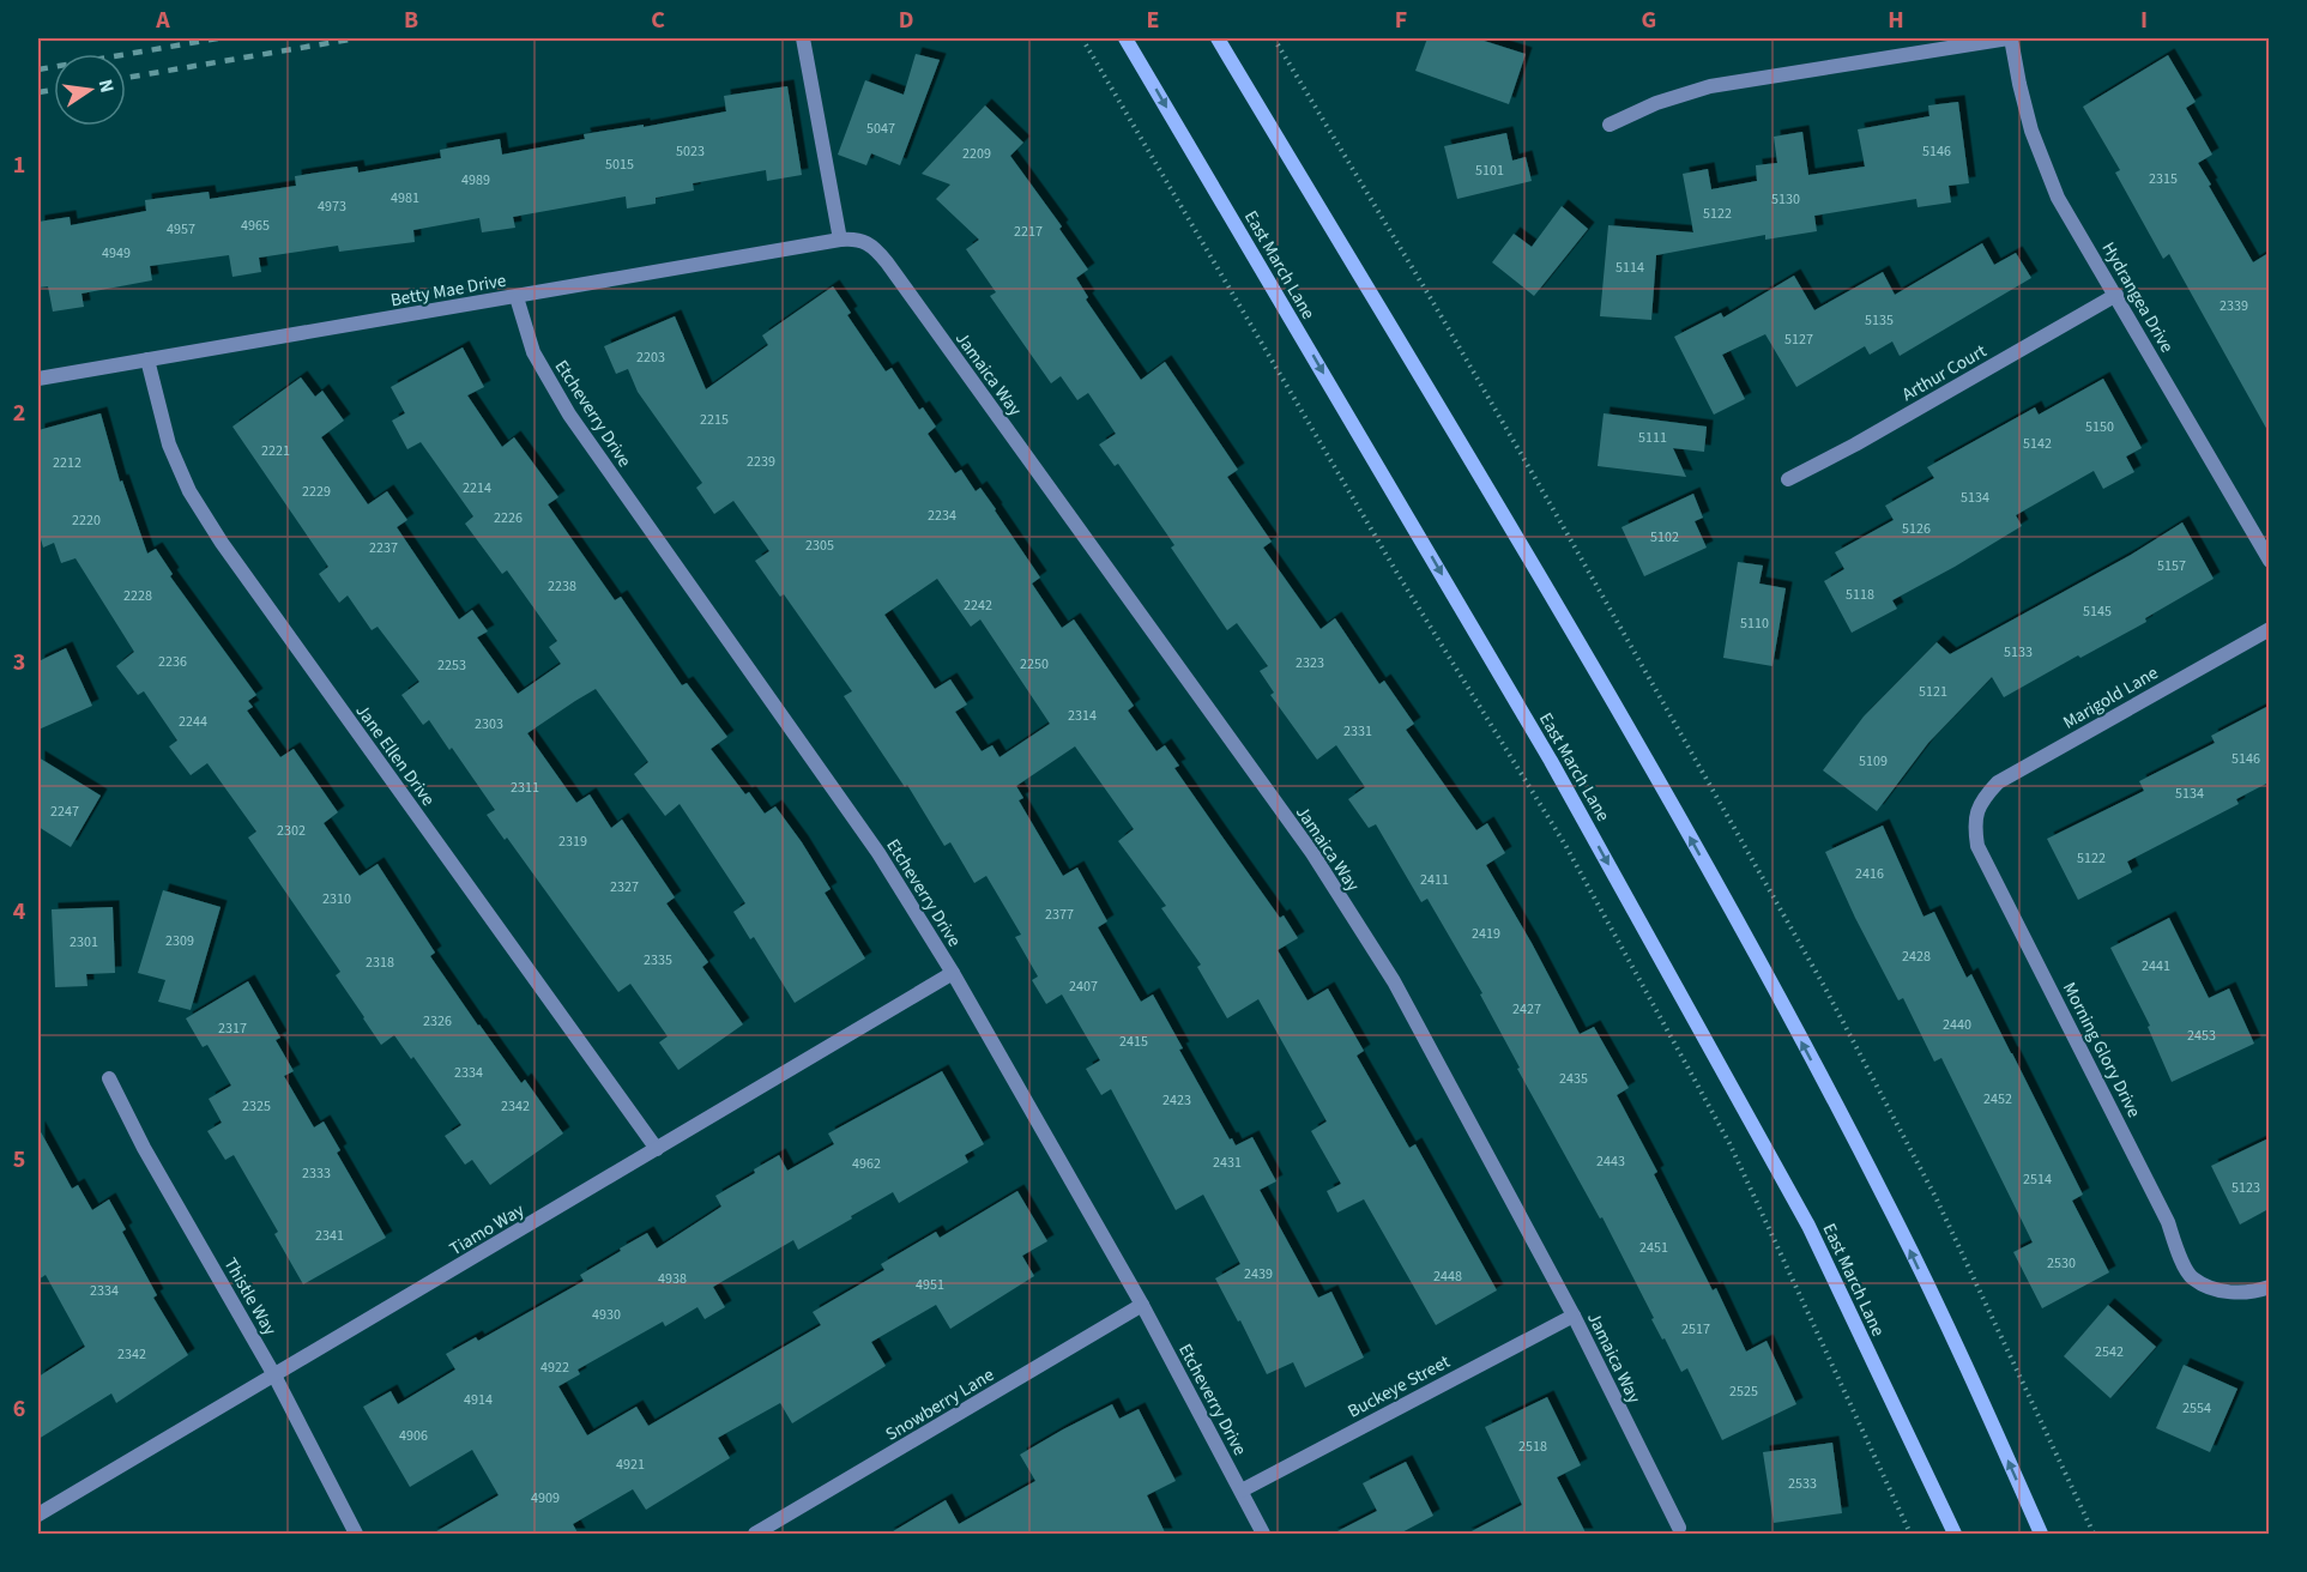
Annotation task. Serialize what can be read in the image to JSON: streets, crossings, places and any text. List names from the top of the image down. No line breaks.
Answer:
{"streets":{"main road":["East March Lane"],"street":["Betty Mae Drive","Hydrangea Drive","Arthur Court","Jamaica Way","Etcheverry Drive","Marigold Lane","Jane Ellen Drive","Morning Glory Drive","Tiamo Way","Thistle Way","Buckeye Street","Snowberry Lane"]},"crossings":[["Betty Mae Drive","Jamaica Way"],["Betty Mae Drive","Etcheverry Drive"],["Betty Mae Drive","Jane Ellen Drive"],["Hydrangea Drive","Arthur Court"],["Jamaica Way","Buckeye Street"],["Etcheverry Drive","Tiamo Way"],["Etcheverry Drive","Buckeye Street"],["Etcheverry Drive","Snowberry Lane"],["Marigold Lane","Morning Glory Drive"],["Jane Ellen Drive","Tiamo Way"],["Tiamo Way","Thistle Way"]],"house_numbers":["5047","5023","5146","2209","5015","5101","2315","4989","4981","5130","4973","5122","4965","4957","2217","4949","5114","2339","5135","5127","2203","2215","5150","5111","5142","2221","2239","2212","2214","2229","5134","2234","2226","2220","5126","5102","2305","2237","5157","2238","5118","2228","2242","5145","5110","5133","2236","2323","2250","2253","5121","2314","2244","2303","2331","5146","5109","2311","5134","2247","2302","2319","5122","2416","2411","2327","2310","2377","2419","2309","2301","2428","2335","2318","2441","2407","2427","2326","2440","2317","2453","2415","2334","2435","2452","2423","2325","2342","2443","2431","4962","2333","2514","5123","2341","2451","2530","2439","2448","4938","4951","2334","4930","2517","2542","2342","4922","2525","4914","2554","4906","2518","4921","2533","4909"],"north":"right","grid":{"columns":["A","B","C","D","E","F","G","H","I"],"rows":["1","2","3","4","5","6"]}}
